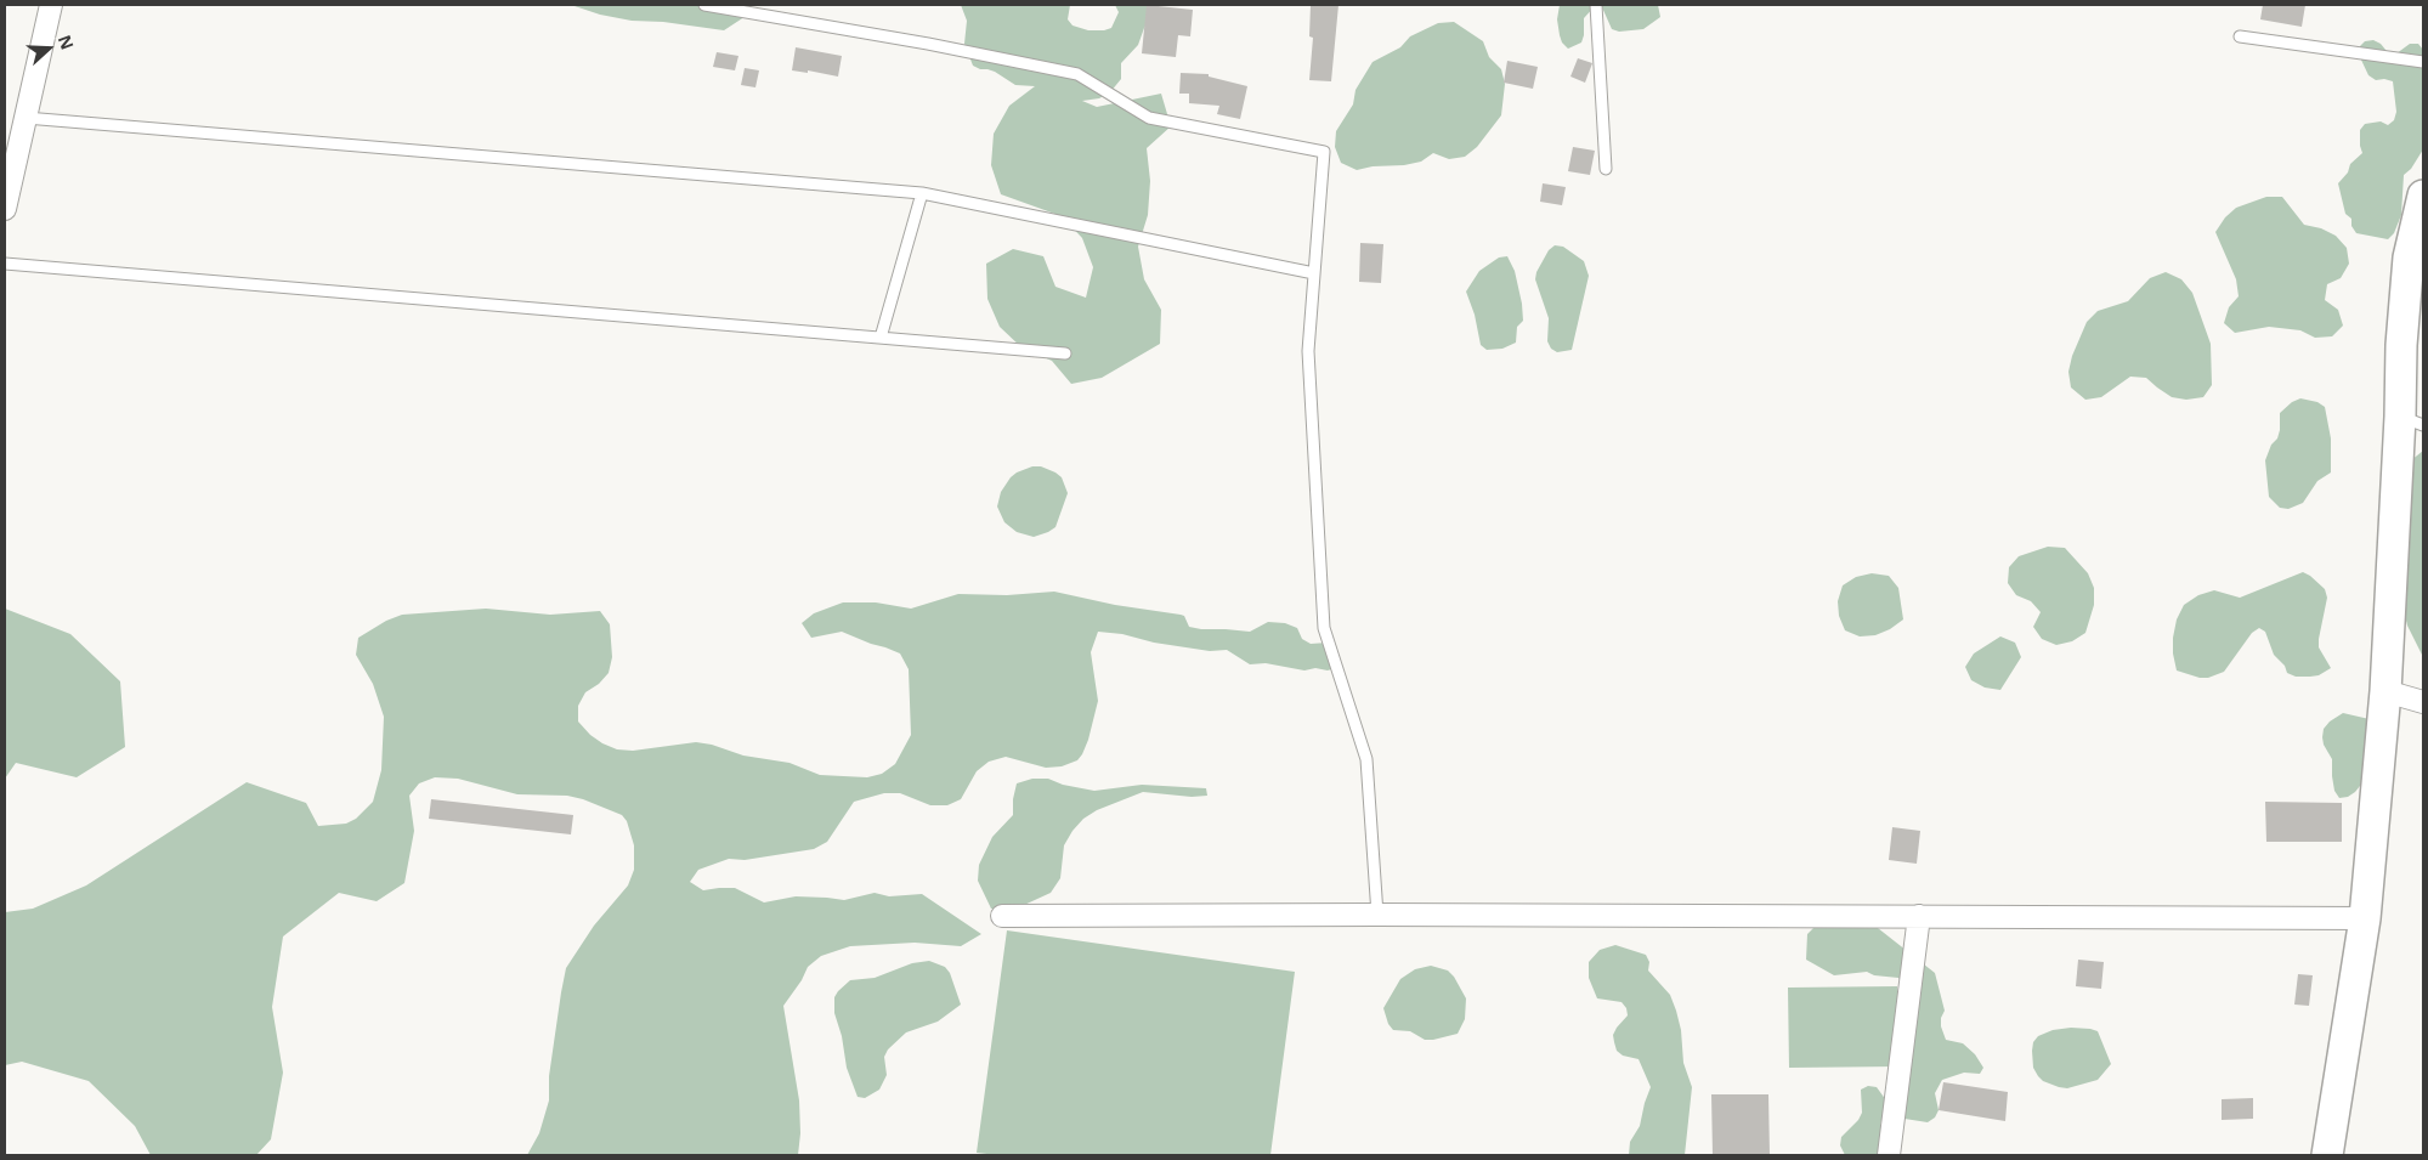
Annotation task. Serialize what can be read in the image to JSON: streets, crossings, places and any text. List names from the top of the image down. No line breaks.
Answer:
{"north":"right"}
